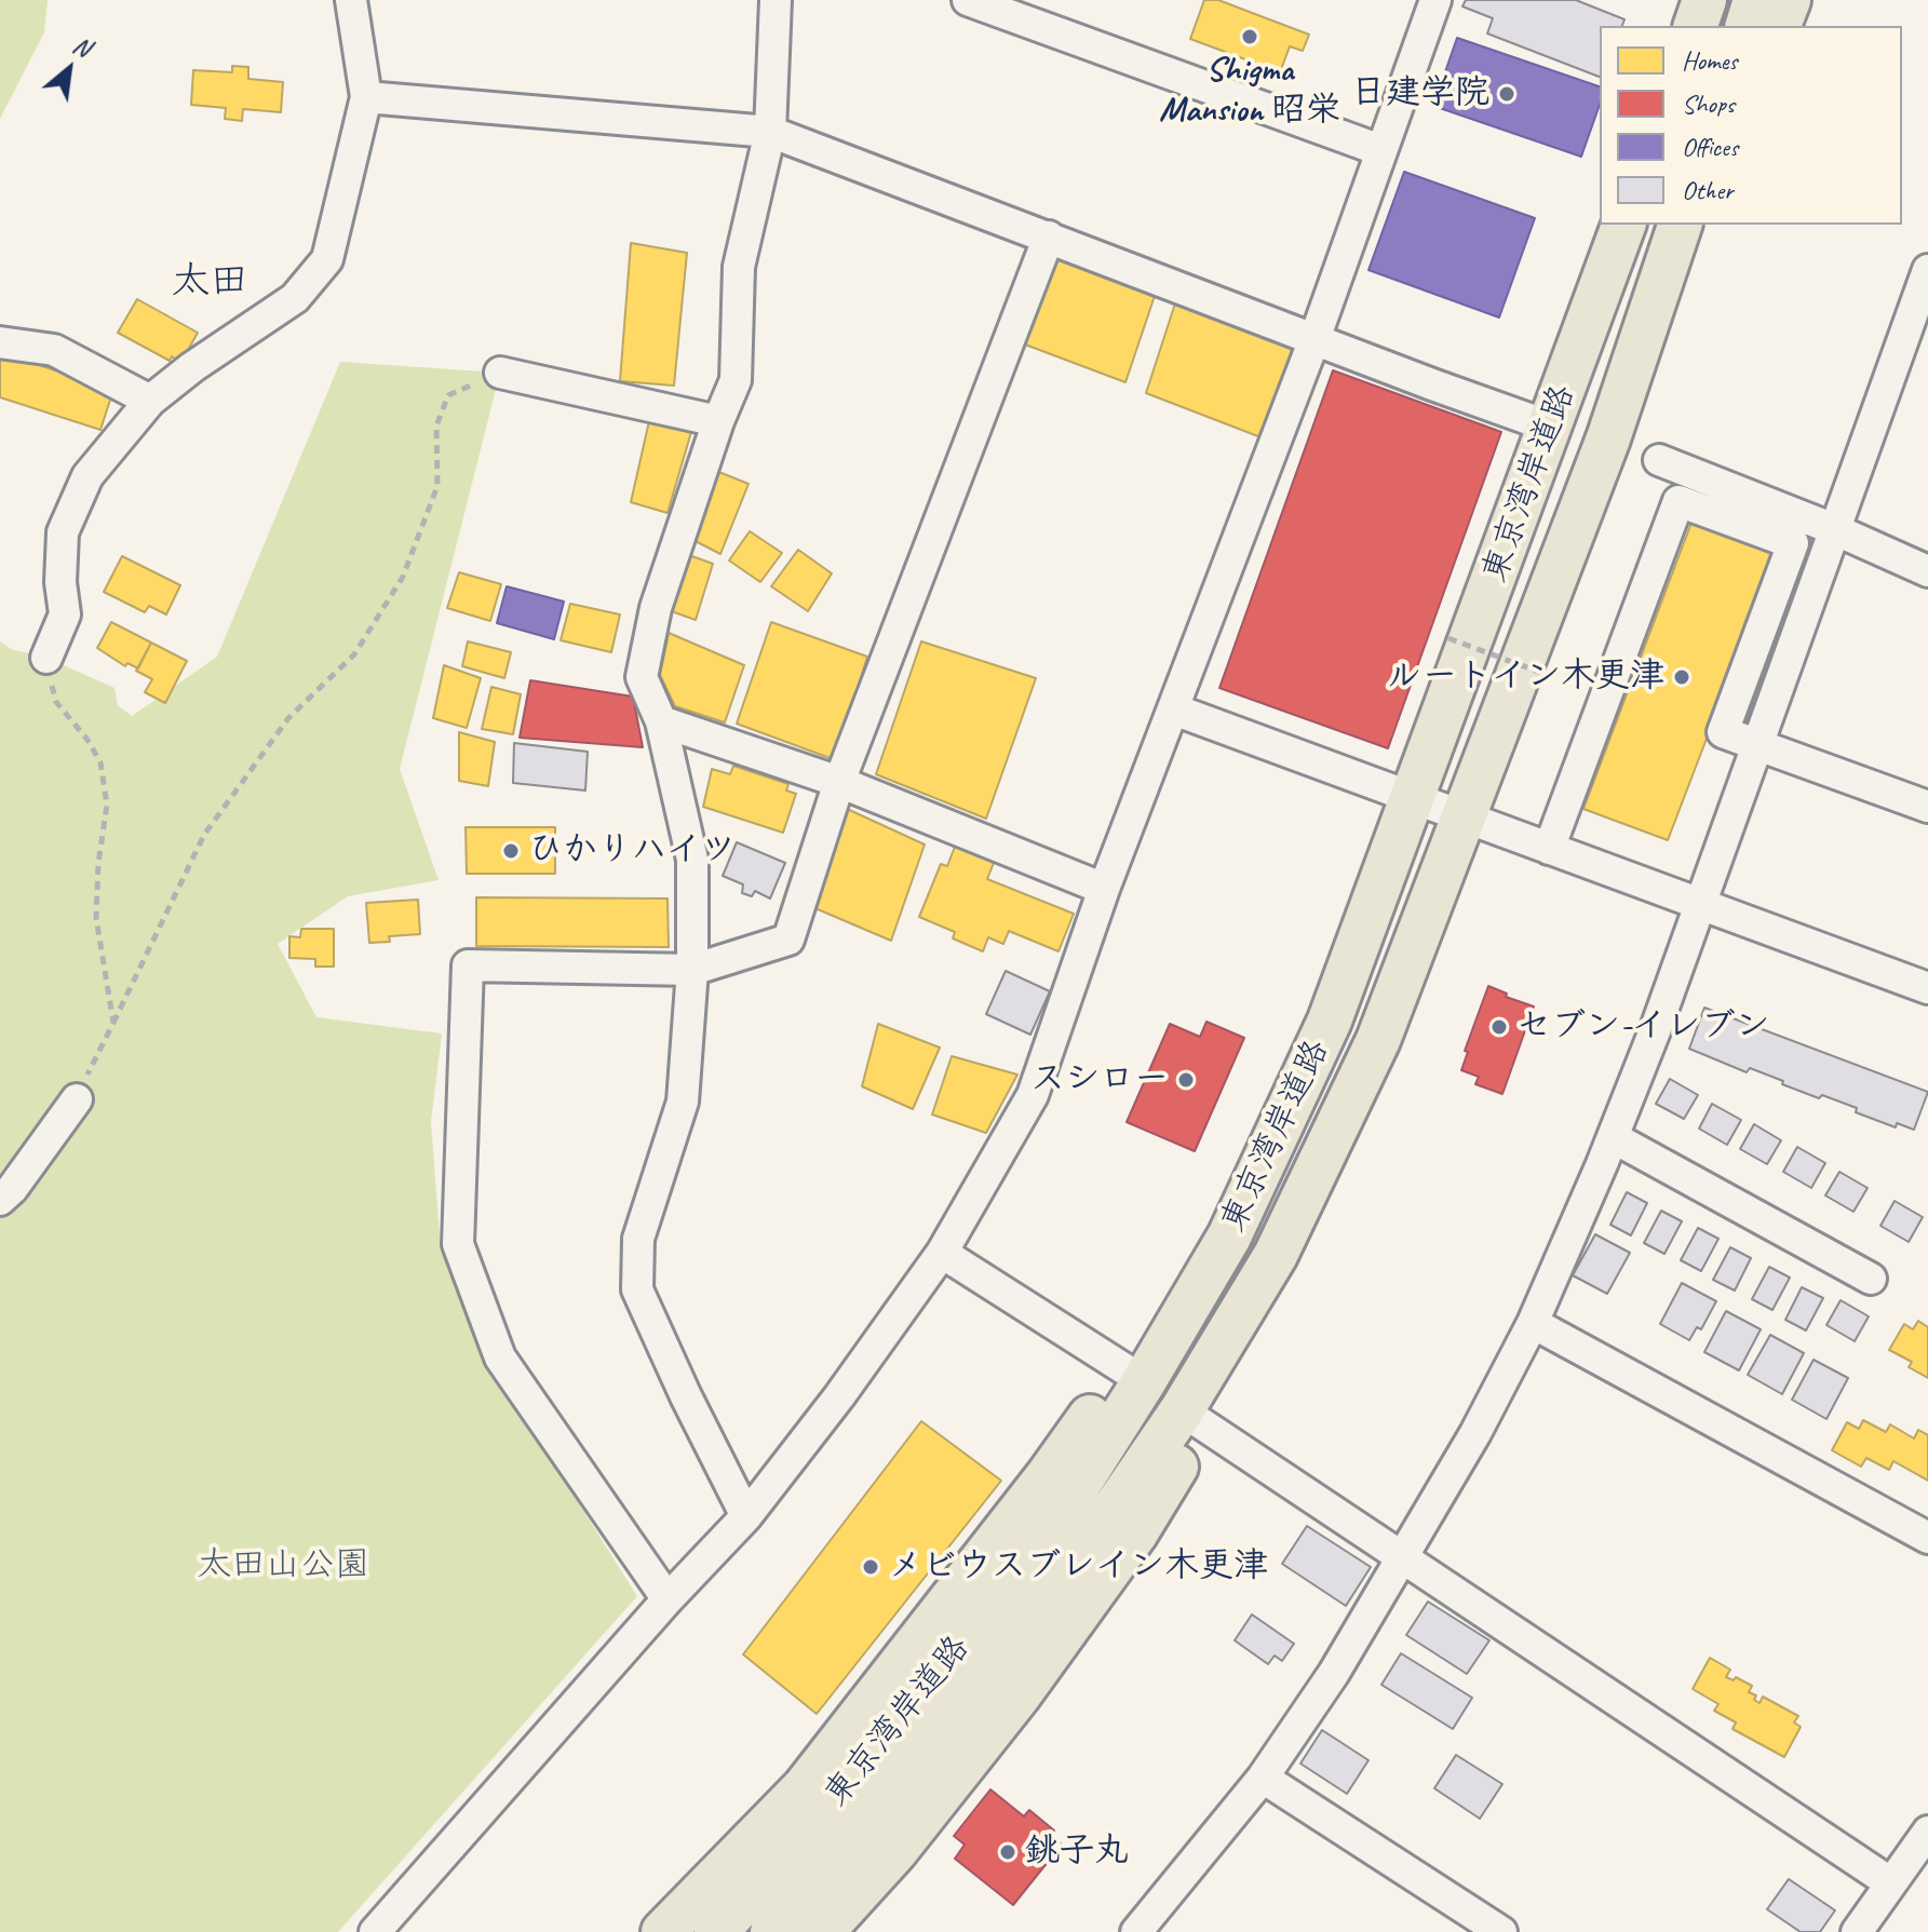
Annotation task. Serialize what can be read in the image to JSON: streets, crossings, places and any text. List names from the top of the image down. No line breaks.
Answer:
{"streets":{"highway":["東京湾岸道路"]},"districts":["太田"],"parks":["太田山公園"],"places":["Shigma Mansion 昭栄","日建学院","ルートイン木更津","ひかりハイツ","セブン-イレブン","スシロー","メビウスブレイン木更津","銚子丸"],"legend":["Homes","Shops","Offices","Other"],"north":"top right"}
